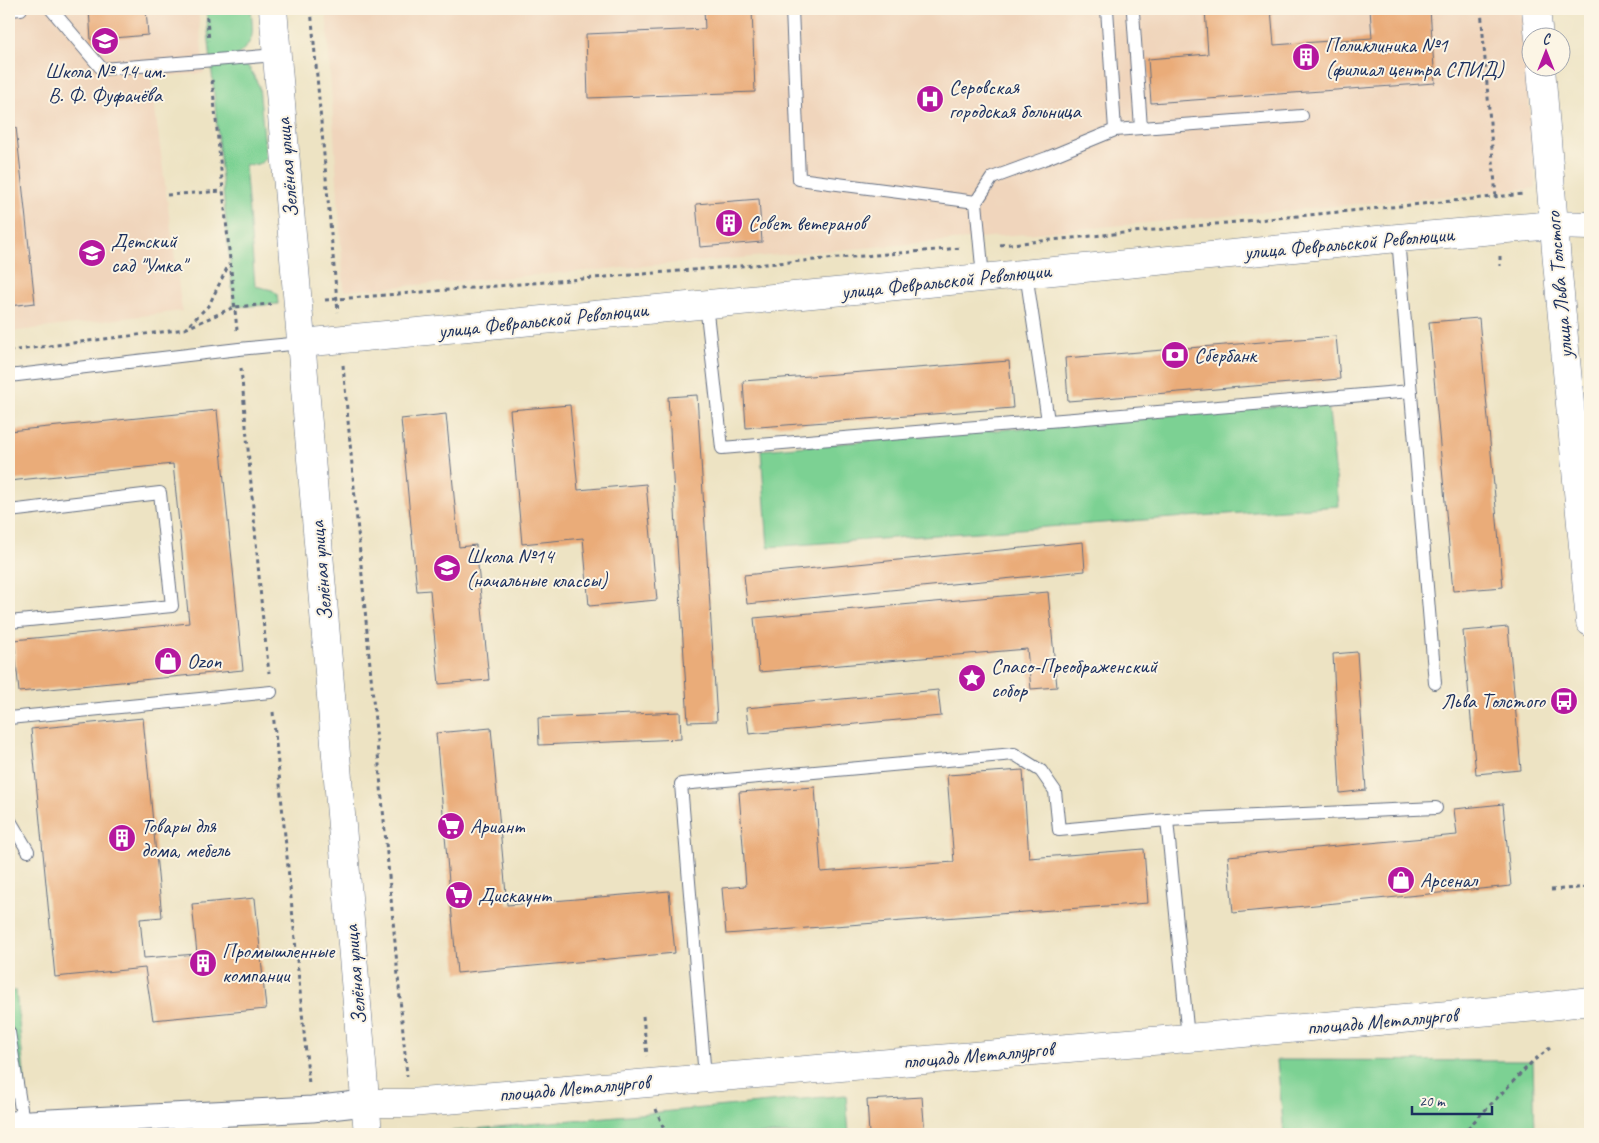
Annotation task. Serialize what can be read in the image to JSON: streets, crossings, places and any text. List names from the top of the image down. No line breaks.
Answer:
{"streets":{"street":["Зелёная улица","улица Февральской Революции","улица Льва Толстого","площадь Металлургов"]},"crossings":[["Зелёная улица","улица Февральской Революции"],["Зелёная улица","площадь Металлургов"],["улица Февральской Революции","улица Льва Толстого"]],"places":{"school or university":["Школа № 14 им. В. Ф. Фуфачёва","Детский сад \"Умка\"","Школа №14 (начальные классы)"],"building":["Поликлиника №1 (филиал центра СПИД)","Совет ветеранов","Товары для дома, мебель","Промышленные компании"],"hospital":["Серовская городская больница"],"bank":["Сбербанк"],"shop":["Ozon","Арсенал"],"place":["Спасо-Преображенский собор"],"bus stop":["Льва Толстого"],"supermarket":["Ариант","Дискаунт"]},"scale_bar":"20 m","north":"top"}
